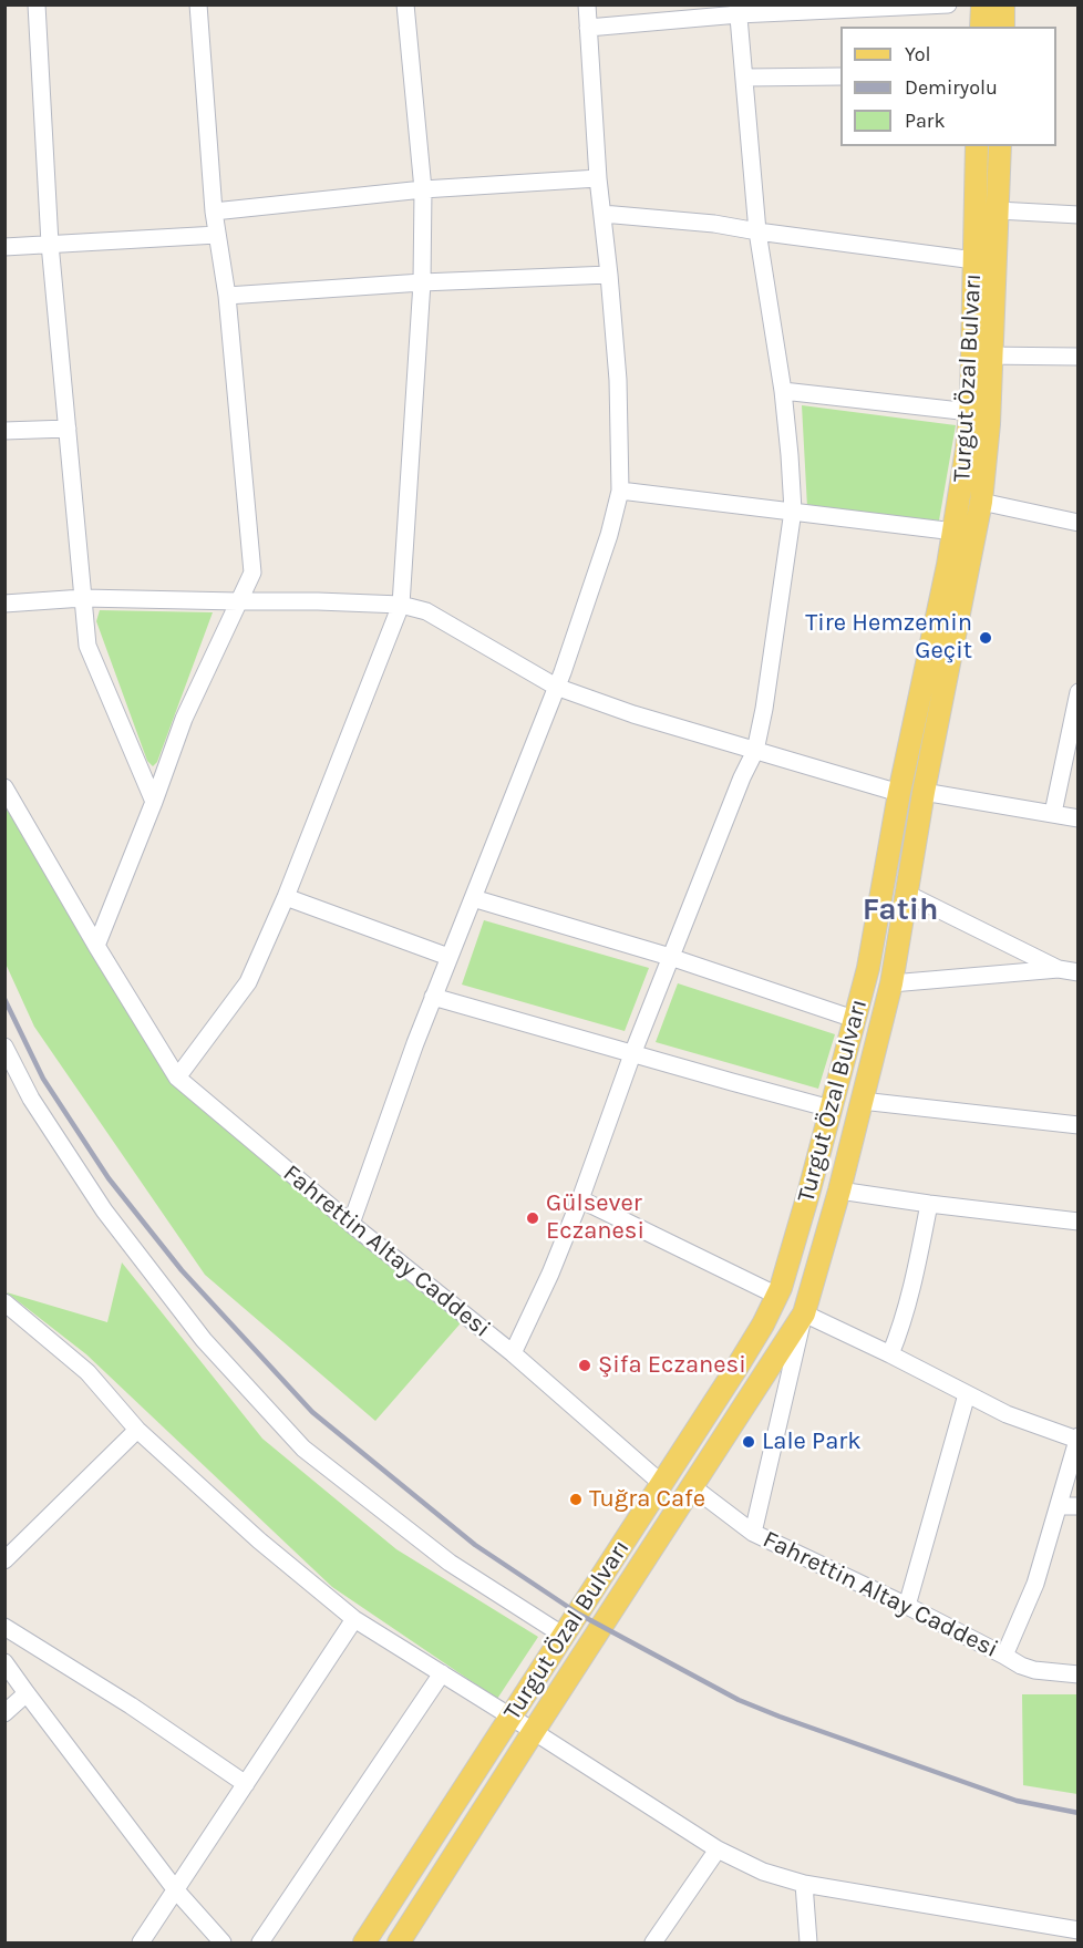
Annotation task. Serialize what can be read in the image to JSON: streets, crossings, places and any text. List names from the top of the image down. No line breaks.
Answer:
{"streets":{"main road":["Turgut Özal Bulvarı"],"street":["Fahrettin Altay Caddesi"]},"crossings":[["Turgut Özal Bulvarı","Fahrettin Altay Caddesi"]],"districts":["Fatih"],"places":["Tire Hemzemin Geçit","Gülsever Eczanesi","Şifa Eczanesi","Lale Park","Tuğra Cafe"],"legend":["Yol","Demiryolu","Park"]}
